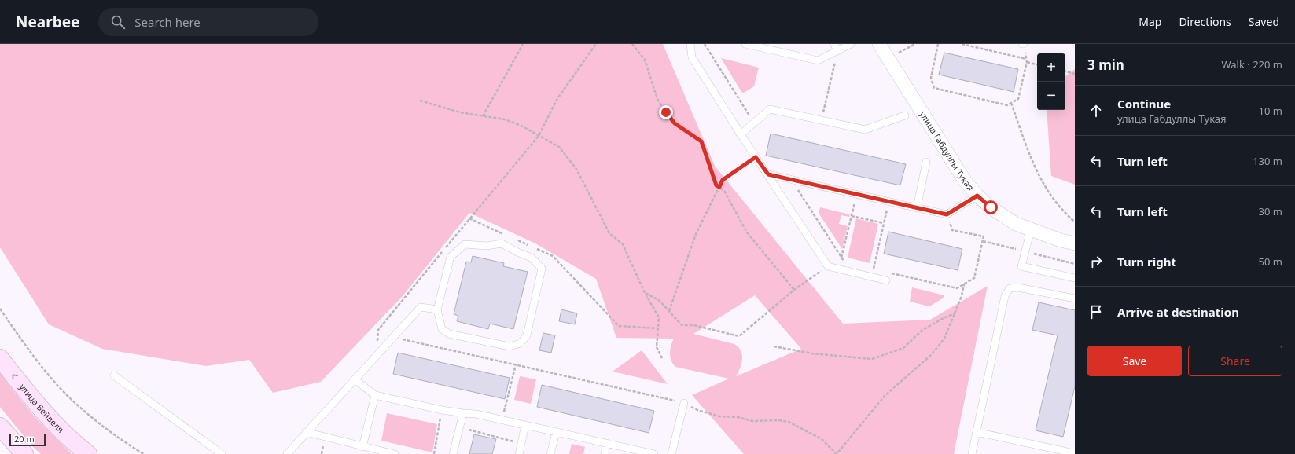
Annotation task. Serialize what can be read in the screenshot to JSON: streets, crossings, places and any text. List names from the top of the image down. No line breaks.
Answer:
{"streets":{"main road":["улица Бейвеля"],"street":["улица Габдуллы Тукая"]},"one_way":["улица Бейвеля"],"scale_bar":"20 m","page":{"header":"Nearbee","search":"Search here","nav":["Map","Directions","Saved"],"heading":["3 min","Walk · 220 m"],"map_buttons":["+","−"],"list":[["Continue","улица Габдуллы Тукая","10 m"],["Turn left","130 m"],["Turn left","30 m"],["Turn right","50 m"],"Arrive at destination"],"buttons":["Save","Share"],"scale":"20 m"}}
